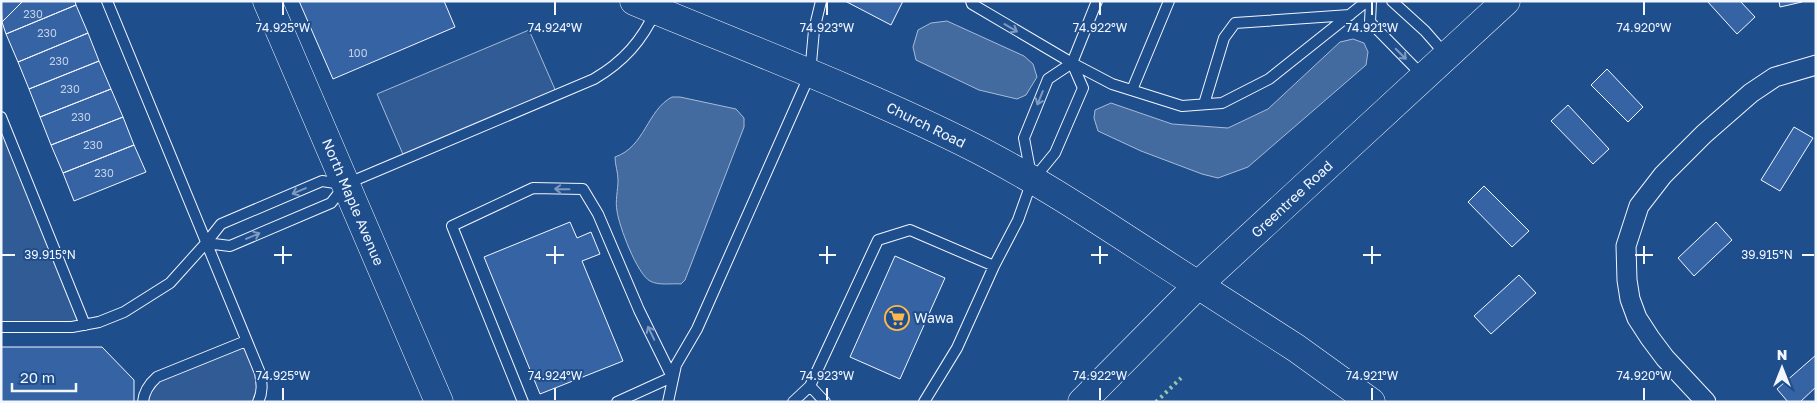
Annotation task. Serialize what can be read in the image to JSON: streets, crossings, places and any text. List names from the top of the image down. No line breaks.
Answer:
{"streets":{"main road":["Church Road","Greentree Road","North Maple Avenue"]},"crossings":[["Church Road","Greentree Road"]],"places":{"supermarket":["Wawa"]},"house_numbers":["230","230","100","230","230","230","230","230"],"scale_bar":"20 m","north":"top","coordinates":["74.925°W","74.924°W","74.923°W","74.922°W","74.921°W","74.920°W","39.915°N"]}
